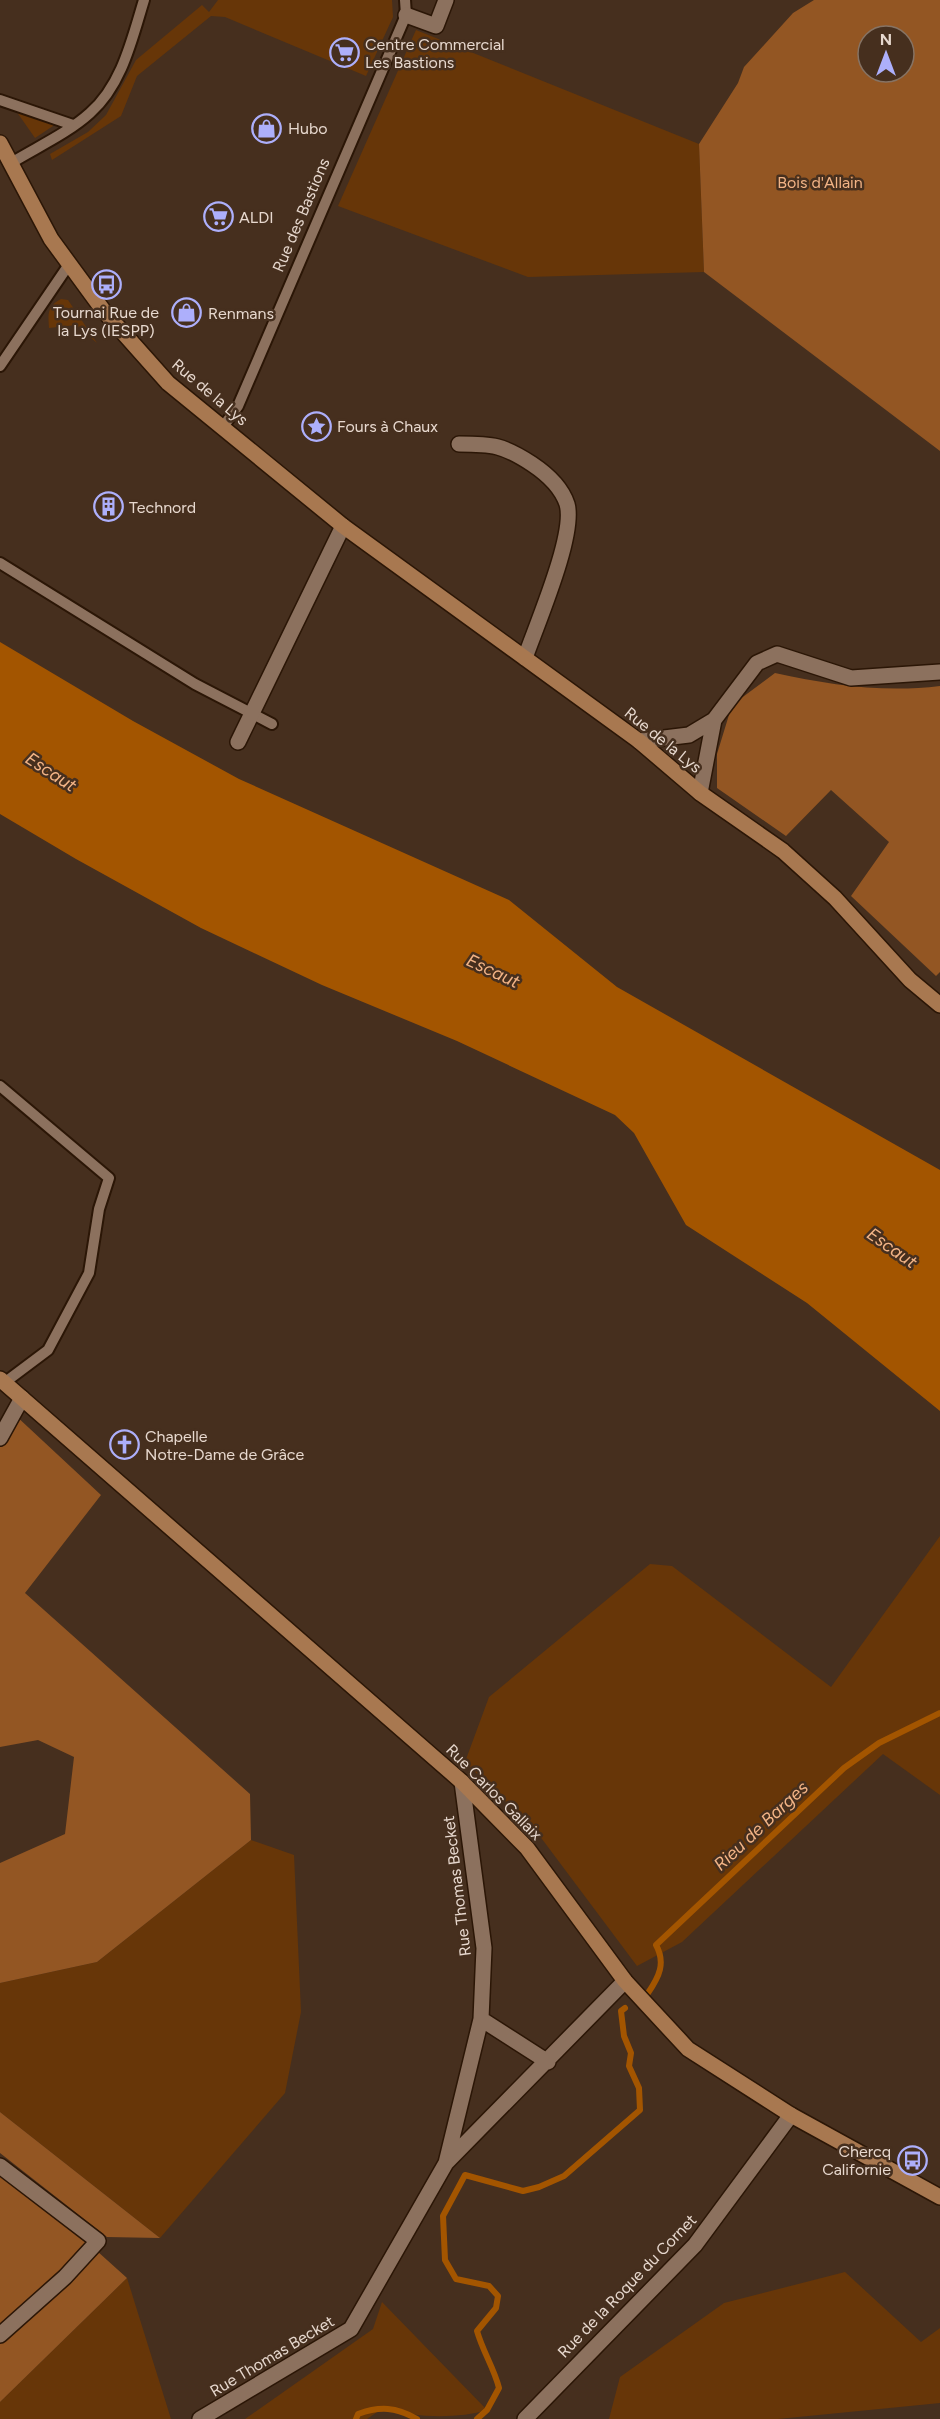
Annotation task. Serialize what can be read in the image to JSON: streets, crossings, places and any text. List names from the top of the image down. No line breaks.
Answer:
{"streets":{"main road":["Rue de la Lys","Rue Carlos Gallaix"],"street":["Rue des Bastions","Rue Thomas Becket","Rue de la Roque du Cornet"]},"crossings":[["Rue des Bastions","Rue de la Lys"],["Rue Carlos Gallaix","Rue Thomas Becket"],["Rue Carlos Gallaix","Rue de la Roque du Cornet"]],"water":["Escaut","Rieu de Barges"],"parks":["Bois d'Allain"],"places":{"supermarket":["Centre Commercial Les Bastions","ALDI"],"shop":["Hubo","Renmans"],"bus stop":["Tournai Rue de la Lys (IESPP)","Chercq Californie"],"place":["Fours à Chaux"],"building":["Technord"],"church":["Chapelle Notre-Dame de Grâce"]},"north":"top"}
